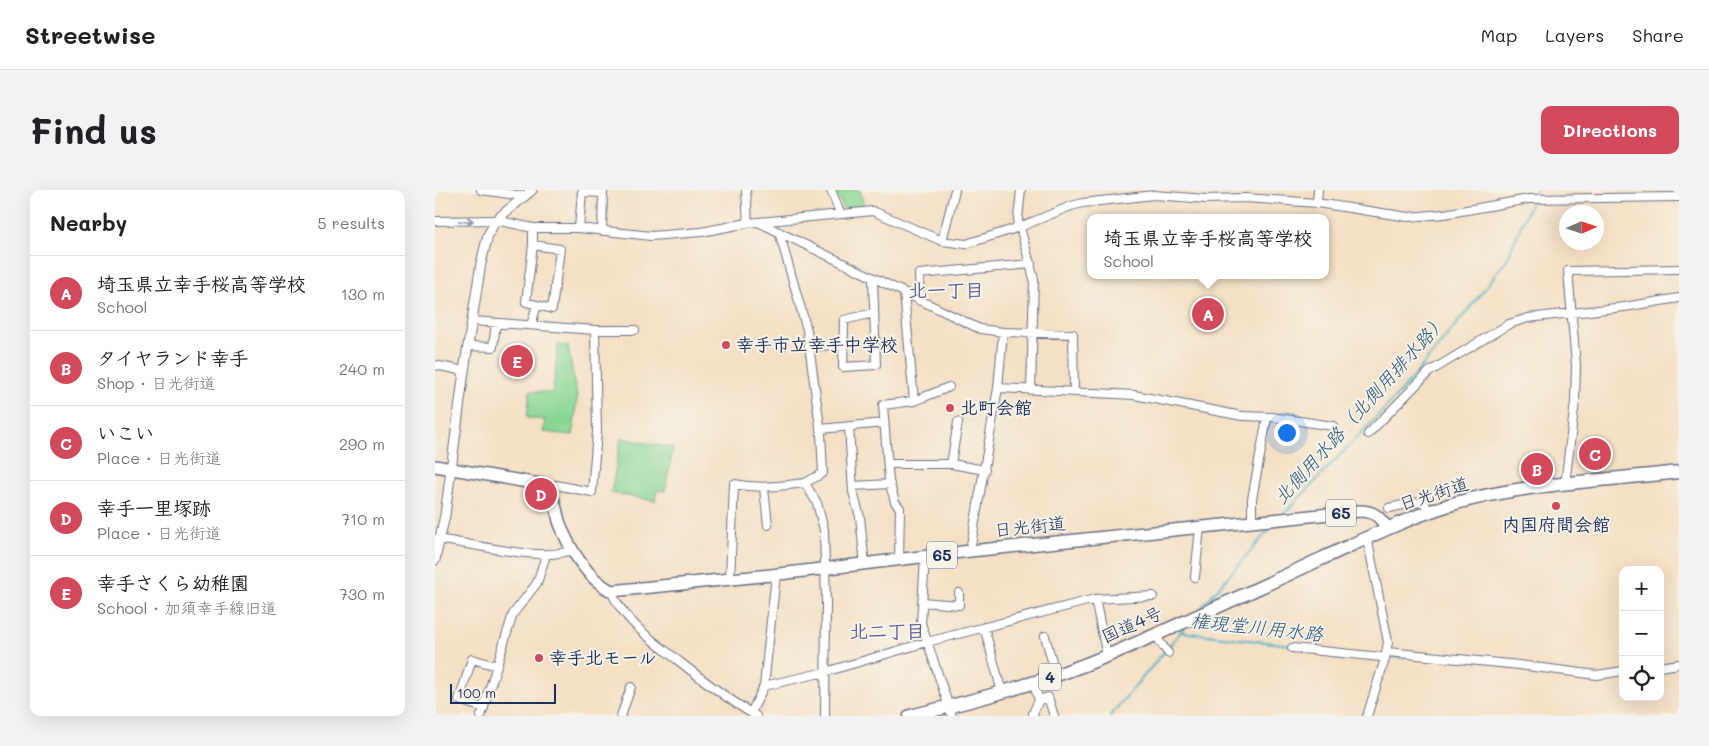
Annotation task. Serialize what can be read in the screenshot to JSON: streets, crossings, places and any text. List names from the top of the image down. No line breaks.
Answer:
{"streets":{"highway":["日光街道","国道4号","4"],"main road":["65"]},"crossings":[["日光街道","国道4号"]],"districts":["北一丁目","北二丁目"],"water":["北側用水路（北側用排水路）","権現堂川用水路"],"places":["幸手市立幸手中学校","北町会館","内国府間会館","幸手北モール"],"scale_bar":"100 m","north":"right","page":{"header":"Streetwise","nav":["Map","Layers","Share"],"buttons":"Directions","title":"Find us","heading":["Nearby","5 results"],"popup":["埼玉県立幸手桜高等学校","School"],"list":[{"mark":"A","name":"埼玉県立幸手桜高等学校","note":"School","value":"130 m"},{"mark":"B","name":"タイヤランド幸手","note":"Shop · 日光街道","value":"240 m"},{"mark":"C","name":"いこい","note":"Place · 日光街道","value":"290 m"},{"mark":"D","name":"幸手一里塚跡","note":"Place · 日光街道","value":"710 m"},{"mark":"E","name":"幸手さくら幼稚園","note":"School · 加須幸手線旧道","value":"730 m"}],"pins":["A","E","C","B","D"],"map_buttons":["+","−"],"scale":"100 m"}}
